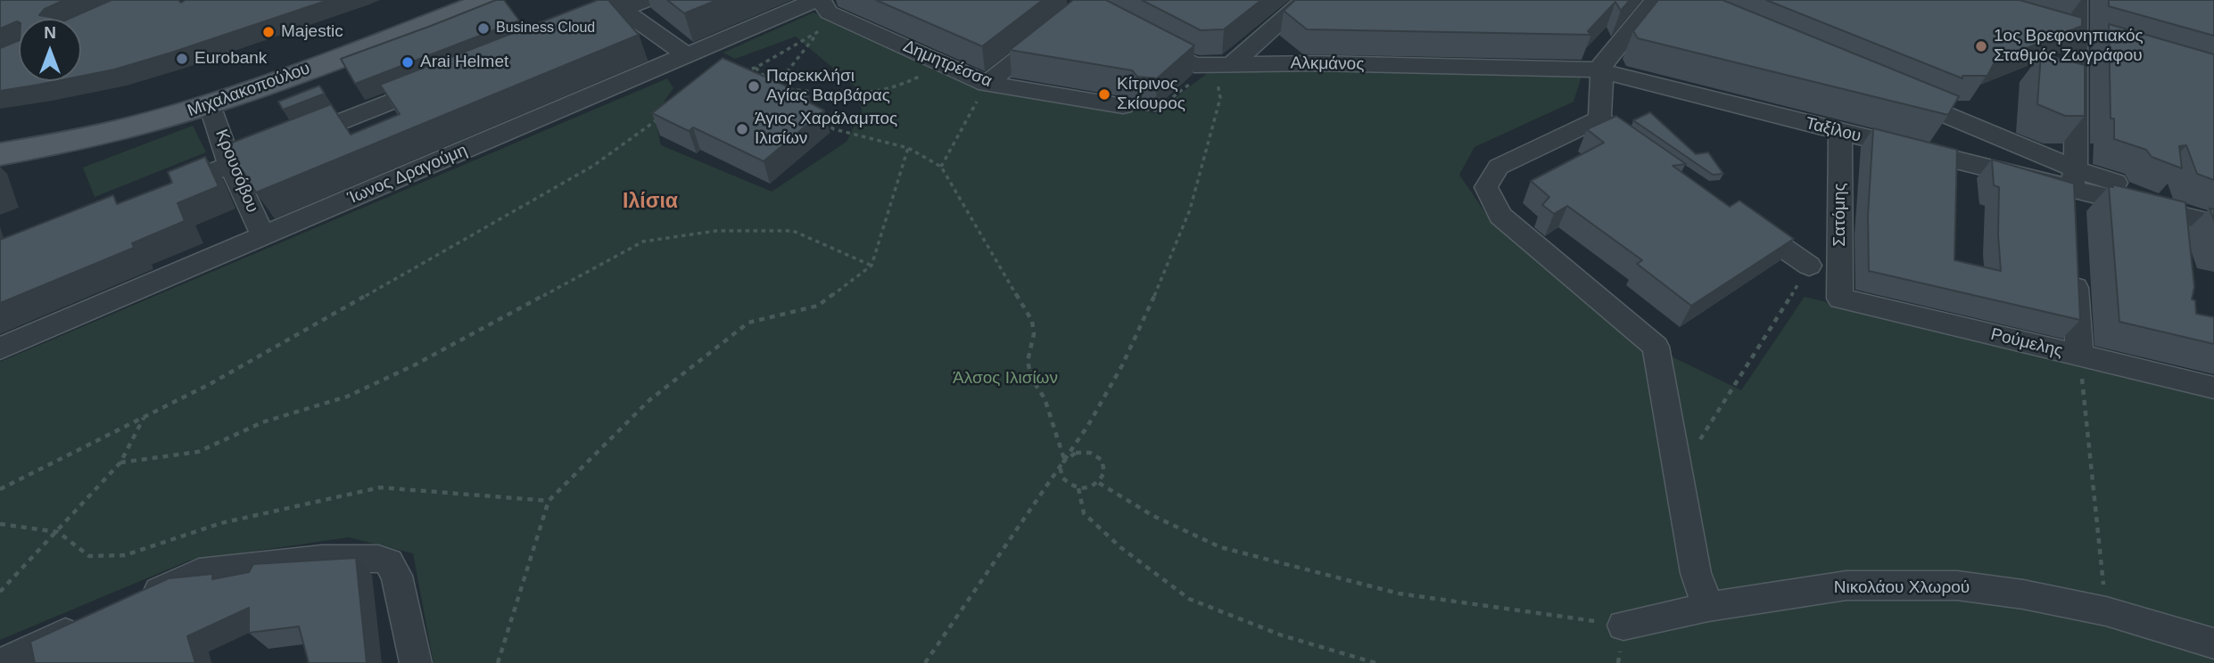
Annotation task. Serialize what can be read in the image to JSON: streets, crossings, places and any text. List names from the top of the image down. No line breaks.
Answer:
{"streets":{"main road":["Μιχαλακοπούλου"],"street":["Δημητρέσσα","Αλκμάνος","Ταξίλου","Κρουσόβου","Ίωνος Δραγούμη","Σατόμης","Ρούμελης","Νικολάου Χλωρού"]},"crossings":[["Δημητρέσσα","Ίωνος Δραγούμη"],["Αλκμάνος","Ταξίλου"],["Μιχαλακοπούλου","Κρουσόβου"],["Ταξίλου","Σατόμης"],["Κρουσόβου","Ίωνος Δραγούμη"],["Σατόμης","Ρούμελης"]],"districts":["Iλίσια"],"parks":["Άλσος Ιλισίων"],"places":["Business Cloud","Majestic","1ος Βρεφονηπιακός Σταθμός Ζωγράφου","Eurobank","Arai Helmet","Παρεκκλήσι Αγίας Βαρβάρας","Κίτρινος Σκίουρος","Άγιος Χαράλαμπος Ιλισίων"],"north":"top"}
